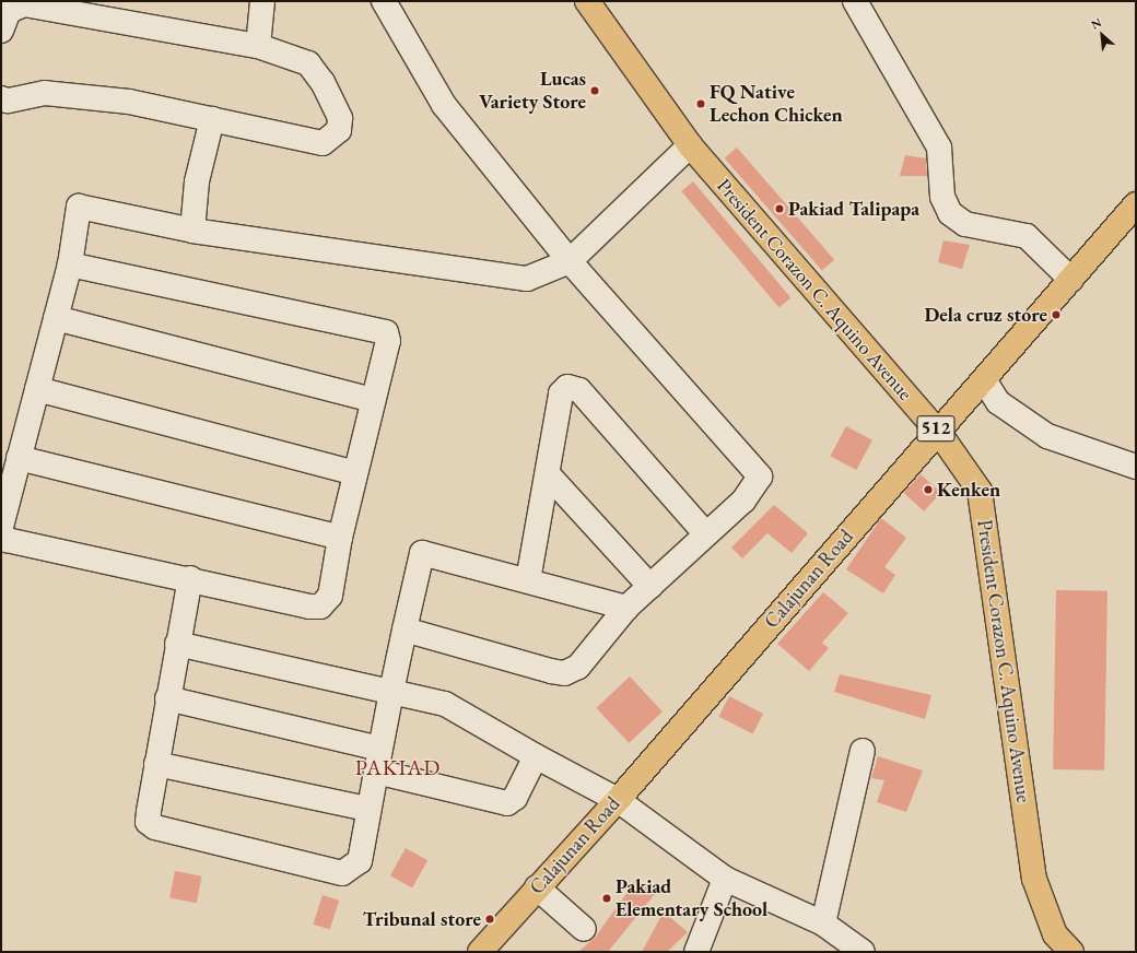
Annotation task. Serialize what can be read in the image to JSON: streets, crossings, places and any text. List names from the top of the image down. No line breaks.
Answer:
{"streets":{"main road":["President Corazon C. Aquino Avenue","512","Calajunan Road"]},"crossings":[["President Corazon C. Aquino Avenue","Calajunan Road"]],"districts":["PAKIAD"],"places":["Lucas Variety Store","FQ Native Lechon Chicken","Pakiad Talipapa","Dela cruz store","Kenken","Pakiad Elementary School","Tribunal store"],"north":"top left"}
